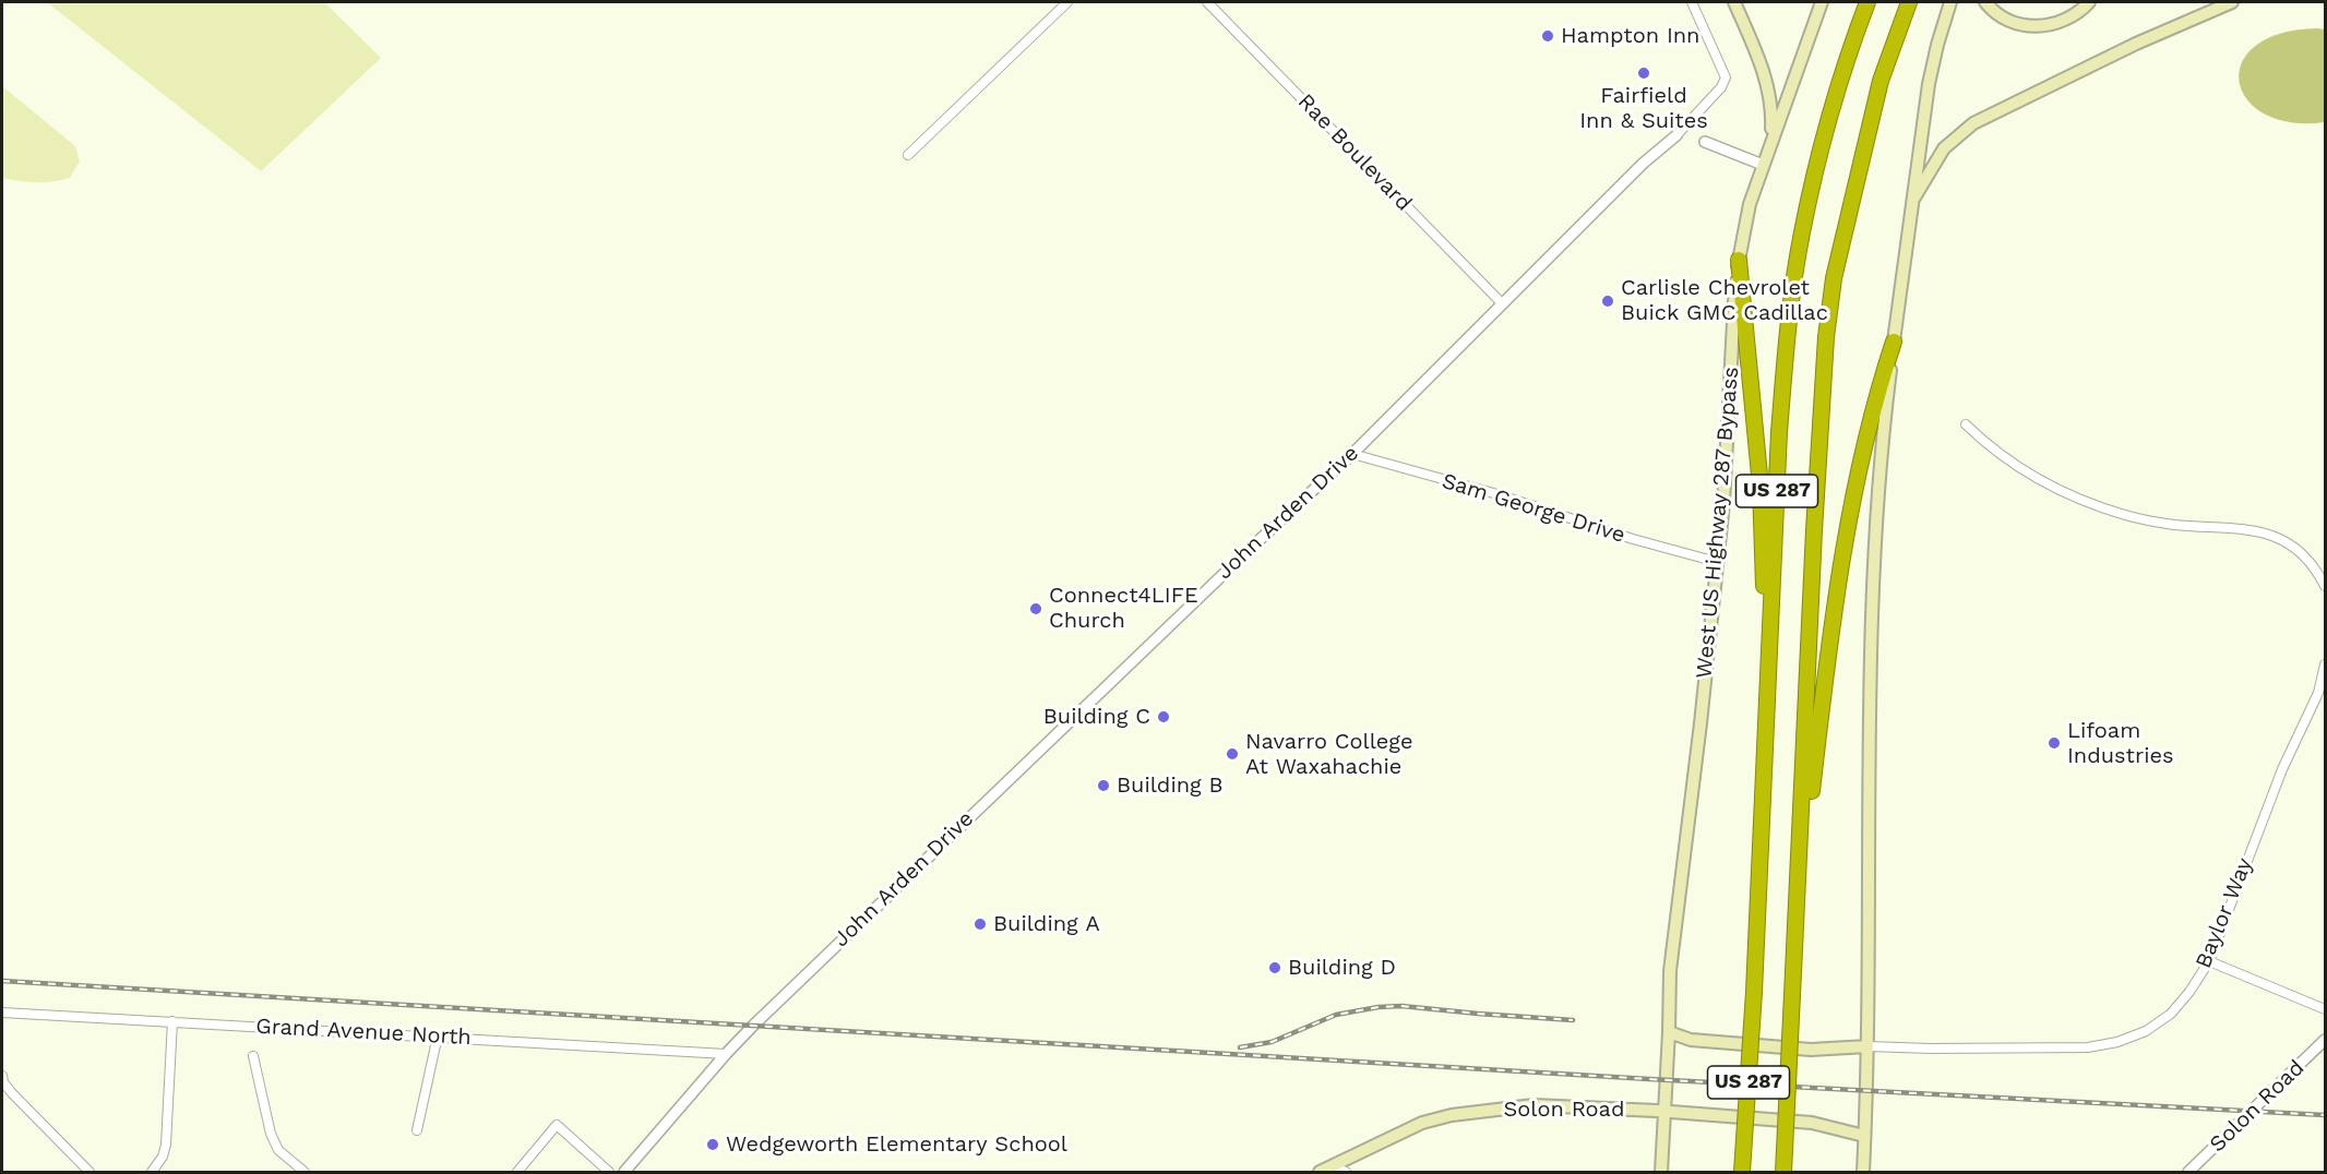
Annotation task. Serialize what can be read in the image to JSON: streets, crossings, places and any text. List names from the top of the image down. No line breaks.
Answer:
{"streets":{"highway":["US 287"],"main road":["West US Highway 287 Bypass","Solon Road"],"street":["Rae Boulevard","Sam George Drive","John Arden Drive","Baylor Way","Grand Avenue North"]},"crossings":[["Rae Boulevard","John Arden Drive"],["Sam George Drive","John Arden Drive"],["Sam George Drive","West US Highway 287 Bypass"],["John Arden Drive","Grand Avenue North"],["West US Highway 287 Bypass","Solon Road"]],"places":["Hampton Inn","Fairfield Inn & Suites","Carlisle Chevrolet Buick GMC Cadillac","Connect4LIFE Church","Building C","Lifoam Industries","Navarro College At Waxahachie","Building B","Building A","Building D","Wedgeworth Elementary School"]}
